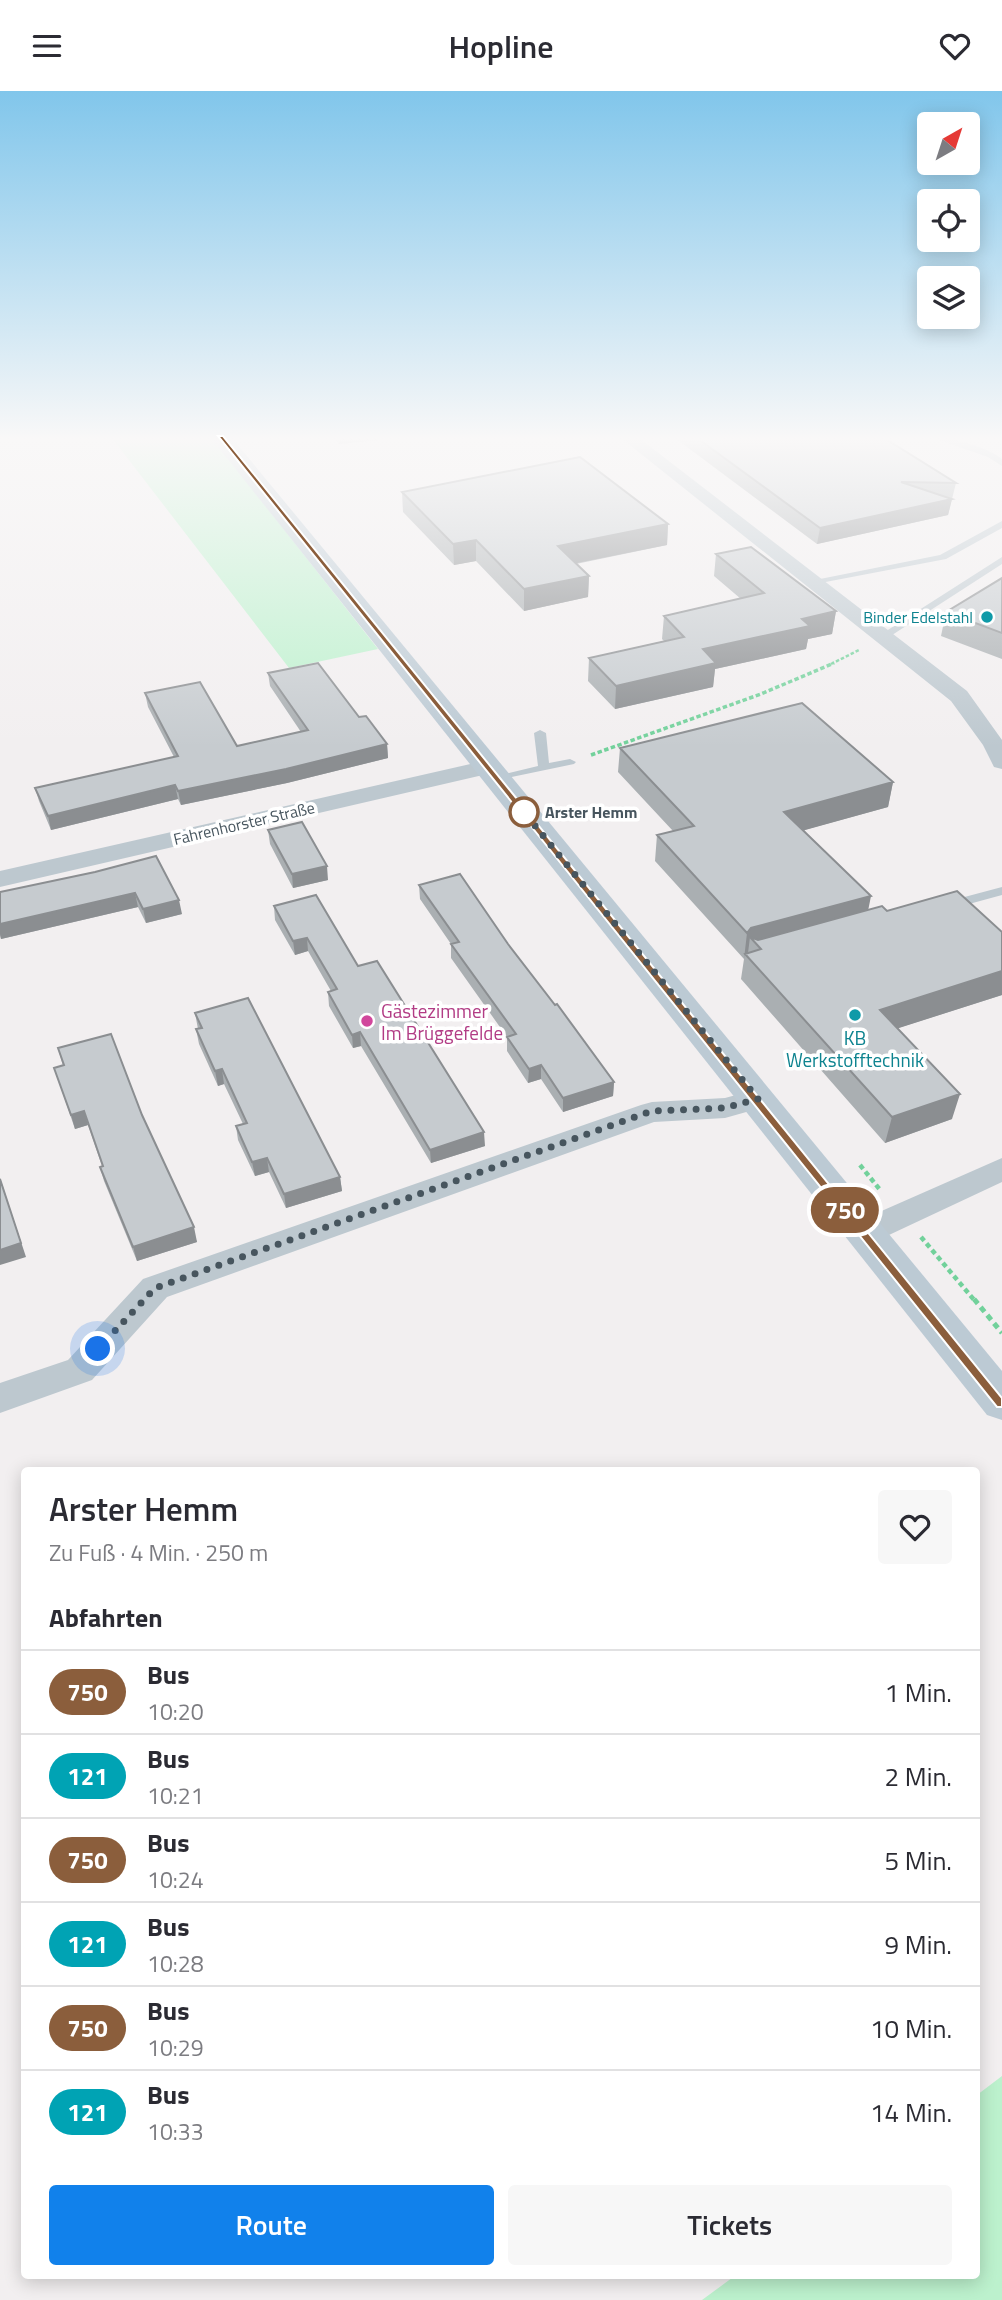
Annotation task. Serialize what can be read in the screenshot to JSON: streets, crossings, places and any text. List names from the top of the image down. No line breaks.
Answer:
{"streets":{"street":["Fahrenhorster Straße"]},"places":["Binder Edelstahl","Arster Hemm","KB Werkstofftechnik","Gästezimmer Im Brüggefelde"],"lines":["bus line 750"],"north":"top right","page":{"header":"Hopline","on_map":"750","heading":[["Arster Hemm","Zu Fuß · 4 Min. · 250 m"],"Abfahrten"],"list":[{"mark":"750","name":"Bus","note":"10:20","value":"1 Min."},{"mark":"121","name":"Bus","note":"10:21","value":"2 Min."},{"mark":"750","name":"Bus","note":"10:24","value":"5 Min."},{"mark":"121","name":"Bus","note":"10:28","value":"9 Min."},{"mark":"750","name":"Bus","note":"10:29","value":"10 Min."},{"mark":"121","name":"Bus","note":"10:33","value":"14 Min."}],"buttons":["Route","Tickets"]}}
